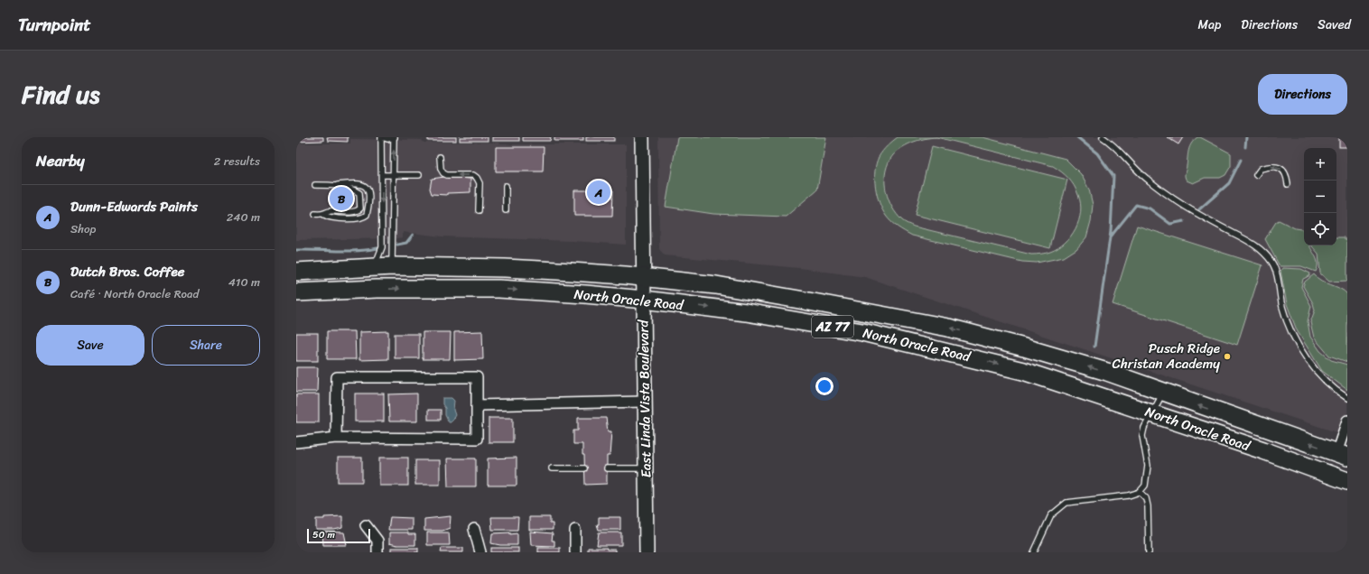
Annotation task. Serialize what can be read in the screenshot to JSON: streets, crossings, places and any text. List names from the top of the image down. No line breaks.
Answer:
{"streets":{"highway":["North Oracle Road","AZ 77"],"street":["East Linda Vista Boulevard"]},"crossings":[["North Oracle Road","East Linda Vista Boulevard"]],"places":["Pusch Ridge Christan Academy"],"scale_bar":"50 m","page":{"header":"Turnpoint","nav":["Map","Directions","Saved"],"title":"Find us","buttons":["Directions",["Save","Share"]],"heading":["Nearby","2 results"],"map_buttons":["+","−"],"pins":["A","B"],"list":[{"mark":"A","name":"Dunn-Edwards Paints","note":"Shop","value":"240 m"},{"mark":"B","name":"Dutch Bros. Coffee","note":"Café · North Oracle Road","value":"410 m"}],"scale":"50 m"}}
